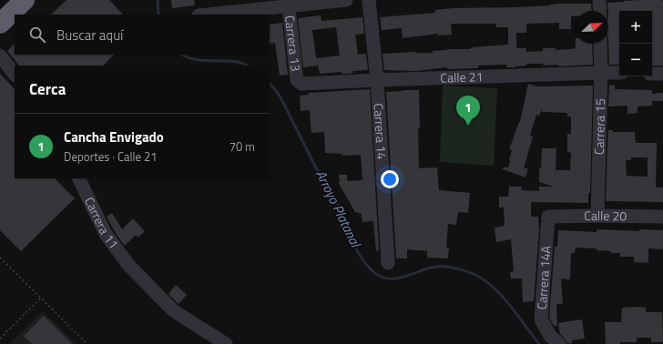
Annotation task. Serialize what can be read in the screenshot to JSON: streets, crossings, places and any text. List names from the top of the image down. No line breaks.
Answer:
{"streets":{"street":["Carrera 13","Calle 21","Carrera 15","Carrera 14","Calle 20","Carrera 11","Carrera 14A"]},"crossings":[["Carrera 13","Calle 21"],["Calle 21","Carrera 15"],["Calle 21","Carrera 14"],["Carrera 15","Calle 20"],["Calle 20","Carrera 14A"]],"water":["Arroyo Platanal"],"north":"top right","page":{"map_buttons":["+","−"],"search":"Buscar aquí","heading":"Cerca","pins":"1","list":[{"mark":"1","name":"Cancha Envigado","note":"Deportes · Calle 21","value":"70 m"}]}}
